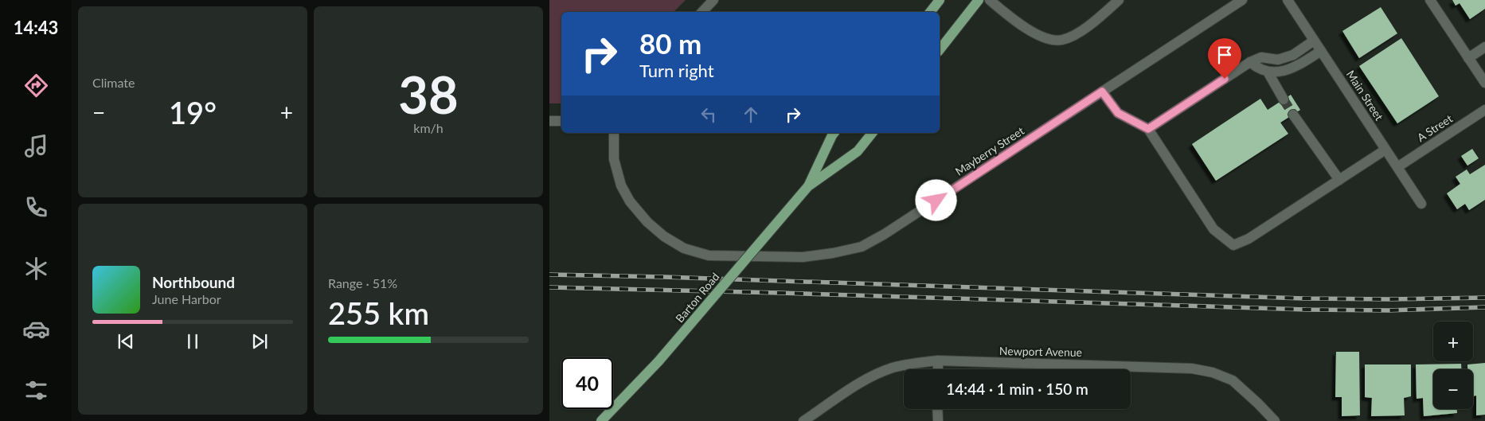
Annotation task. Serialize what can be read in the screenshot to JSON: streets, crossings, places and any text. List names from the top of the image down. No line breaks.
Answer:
{"streets":{"main road":["Barton Road"],"street":["Main Street","A Street","Mayberry Street","Newport Avenue"]},"crossings":[["Main Street","A Street"]],"page":{"tabs":"14:43","tile":["Climate",["38","km/h"],["Range · 51%","255 km"]],"turn":["80 m","Turn right"],"heat":["−","19°","+"],"song":["Northbound","June Harbor"],"map_buttons":["+","−"],"limit":"40","trip":"14:44 · 1 min · 150 m"}}
